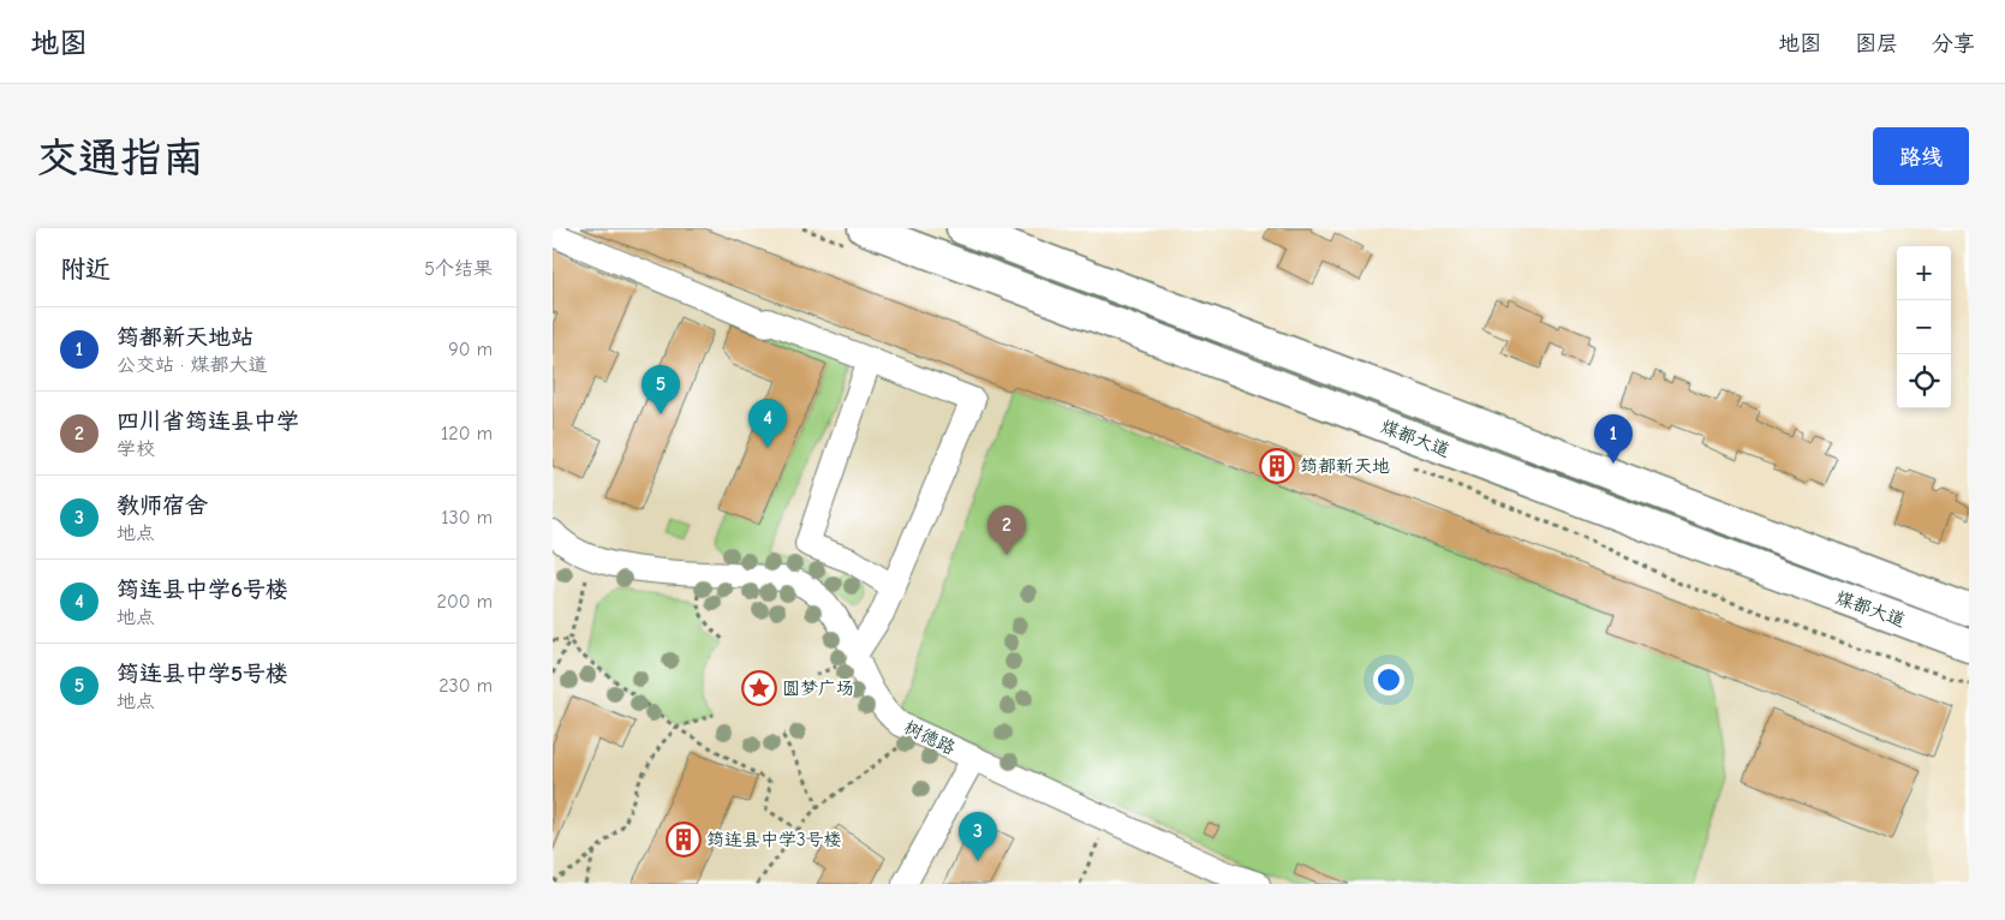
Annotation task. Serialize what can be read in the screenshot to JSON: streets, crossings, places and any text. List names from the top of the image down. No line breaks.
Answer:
{"streets":{"main road":["煤都大道"],"lane":["树德路"]},"places":{"building":["筠都新天地","筠连县中学3号楼"],"place":["圆梦广场"]},"page":{"header":"地图","nav":["地图","图层","分享"],"buttons":"路线","title":"交通指南","heading":["附近","5个结果"],"map_buttons":["+","−"],"list":[{"mark":"1","name":"筠都新天地站","note":"公交站 · 煤都大道","value":"90 m"},{"mark":"2","name":"四川省筠连县中学","note":"学校","value":"120 m"},{"mark":"3","name":"教师宿舍","note":"地点","value":"130 m"},{"mark":"4","name":"筠连县中学6号楼","note":"地点","value":"200 m"},{"mark":"5","name":"筠连县中学5号楼","note":"地点","value":"230 m"}],"pins":["5","4","1","2","3"]}}
